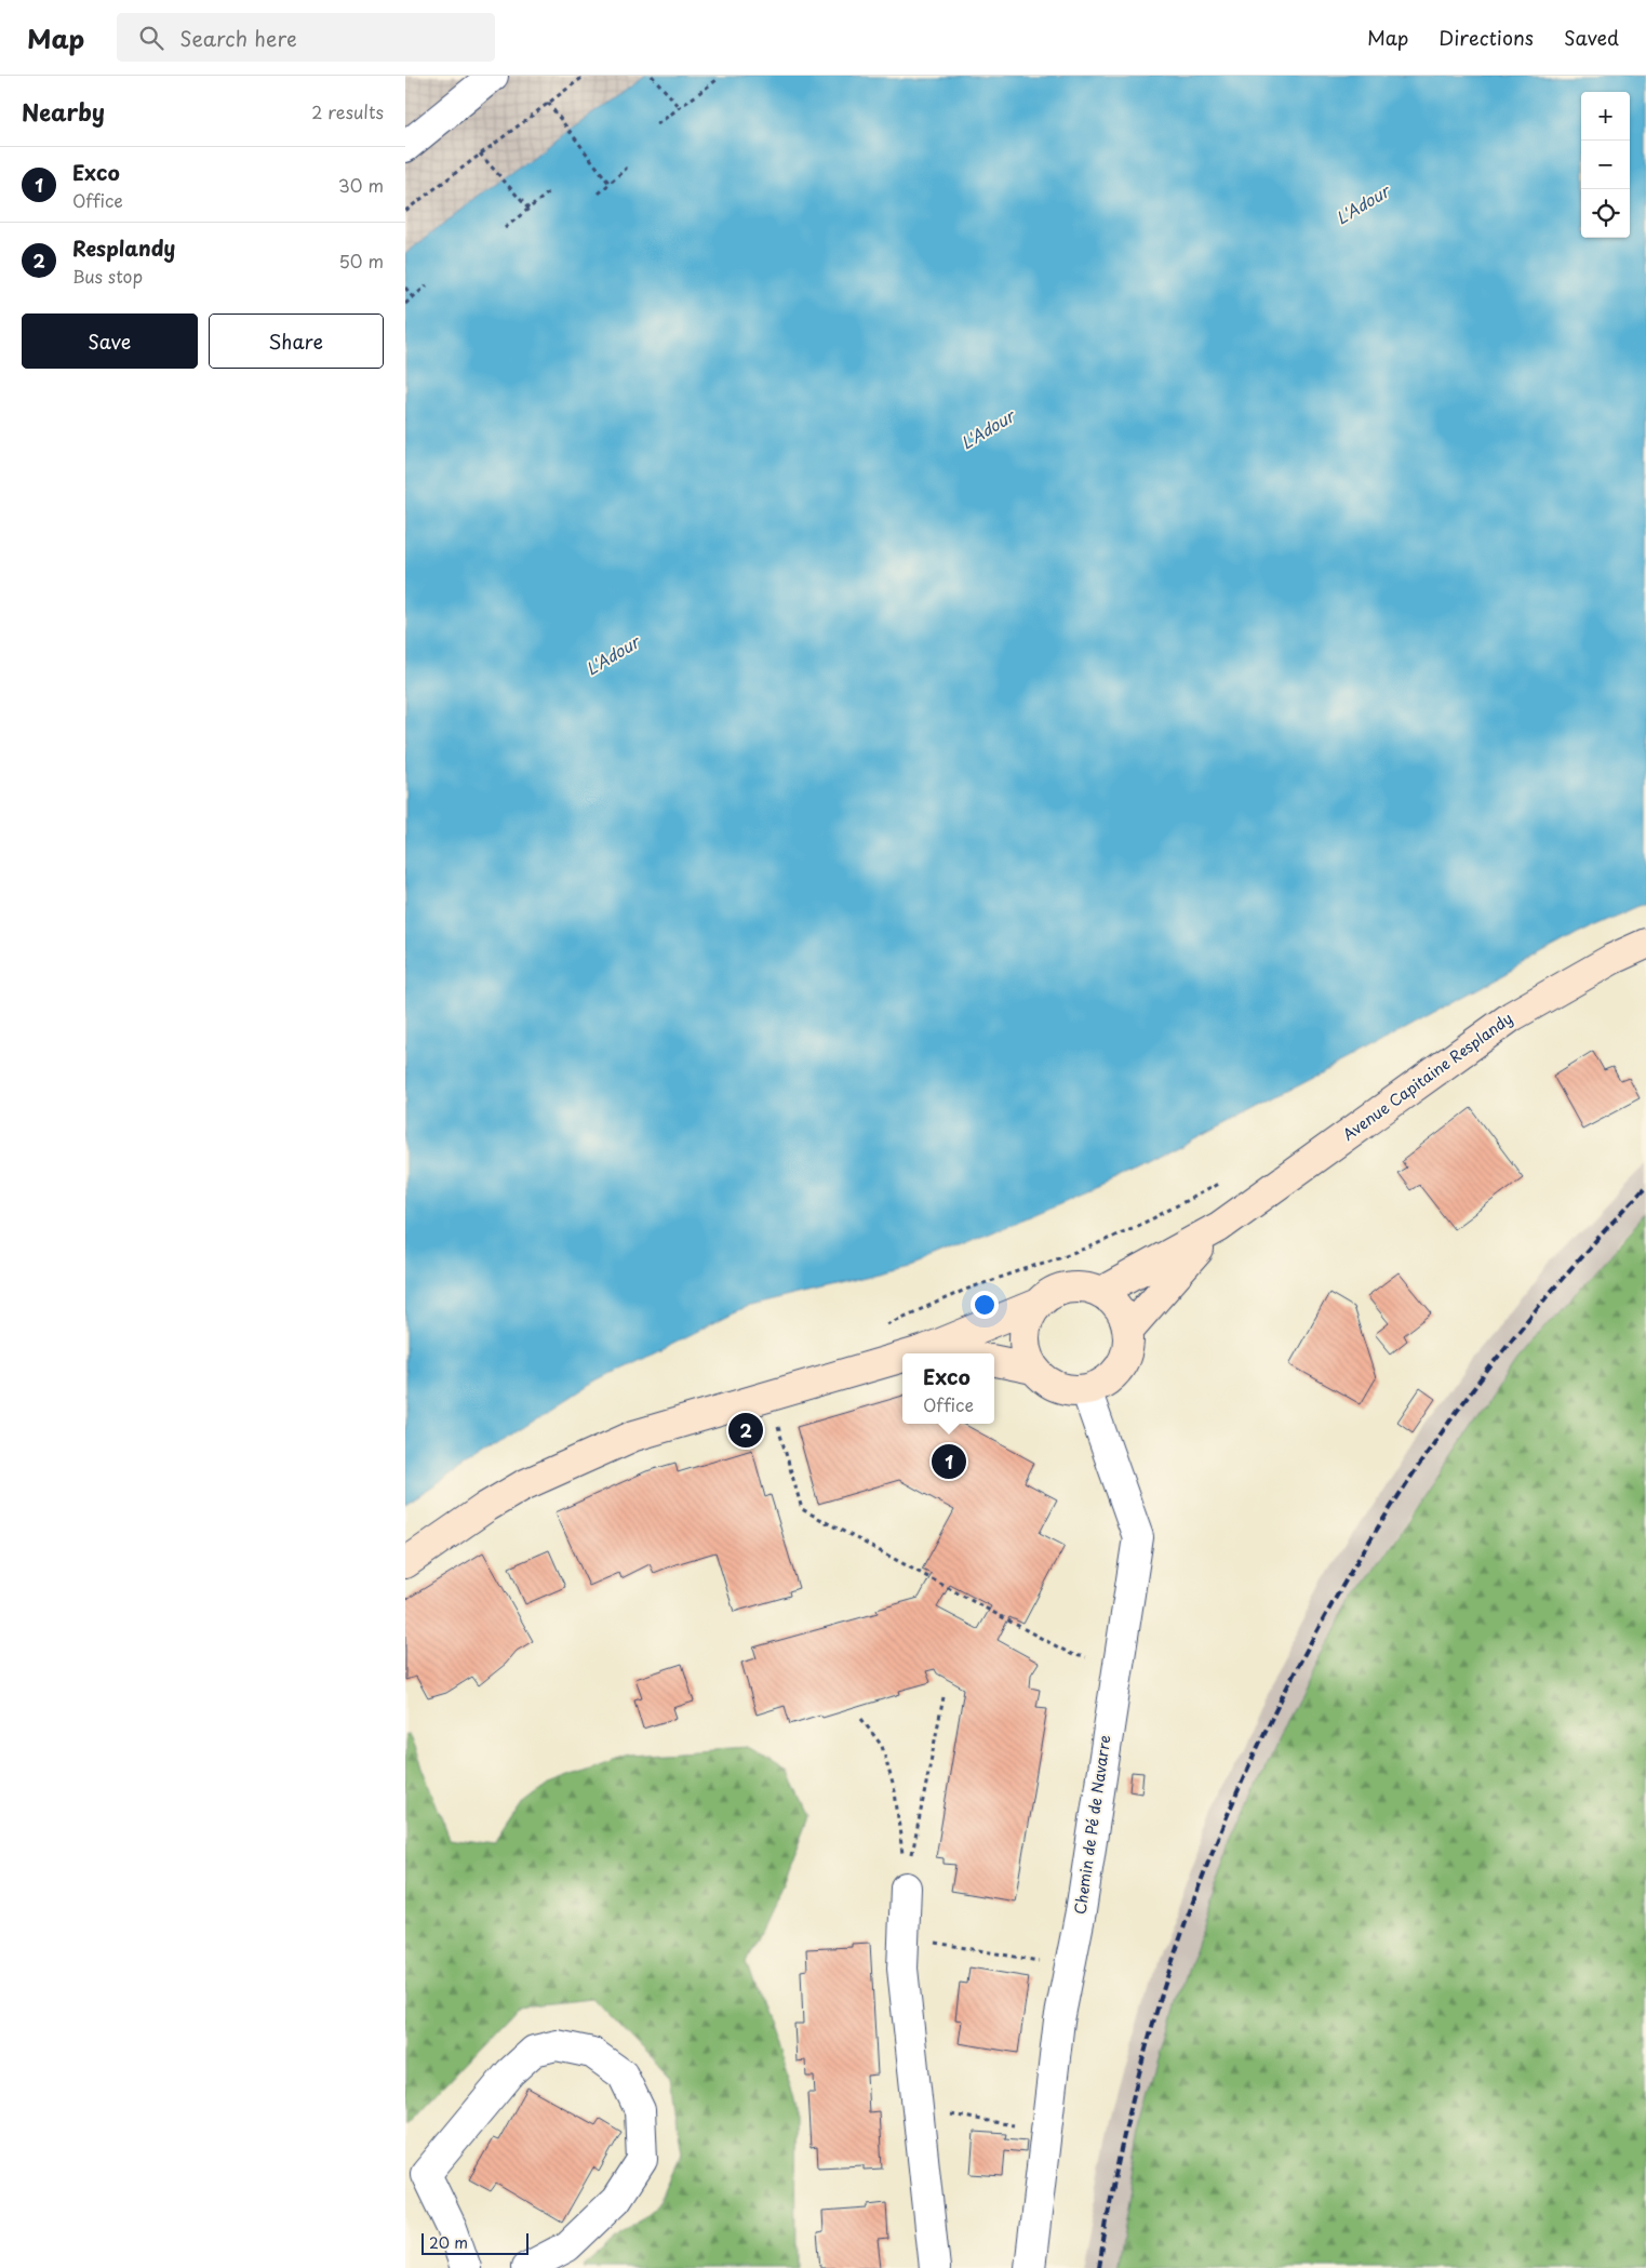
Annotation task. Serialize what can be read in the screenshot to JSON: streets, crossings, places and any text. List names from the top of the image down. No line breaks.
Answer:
{"streets":{"main road":["Avenue Capitaine Resplandy"],"street":["Chemin de Pé de Navarre"]},"crossings":[["Avenue Capitaine Resplandy","Chemin de Pé de Navarre"]],"water":["L'Adour"],"scale_bar":"20 m","page":{"header":"Map","search":"Search here","nav":["Map","Directions","Saved"],"heading":["Nearby","2 results"],"map_buttons":["+","−"],"list":[{"mark":"1","name":"Exco","note":"Office","value":"30 m"},{"mark":"2","name":"Resplandy","note":"Bus stop","value":"50 m"}],"buttons":["Save","Share"],"popup":["Exco","Office"],"pins":["2","1"],"scale":"20 m"}}
